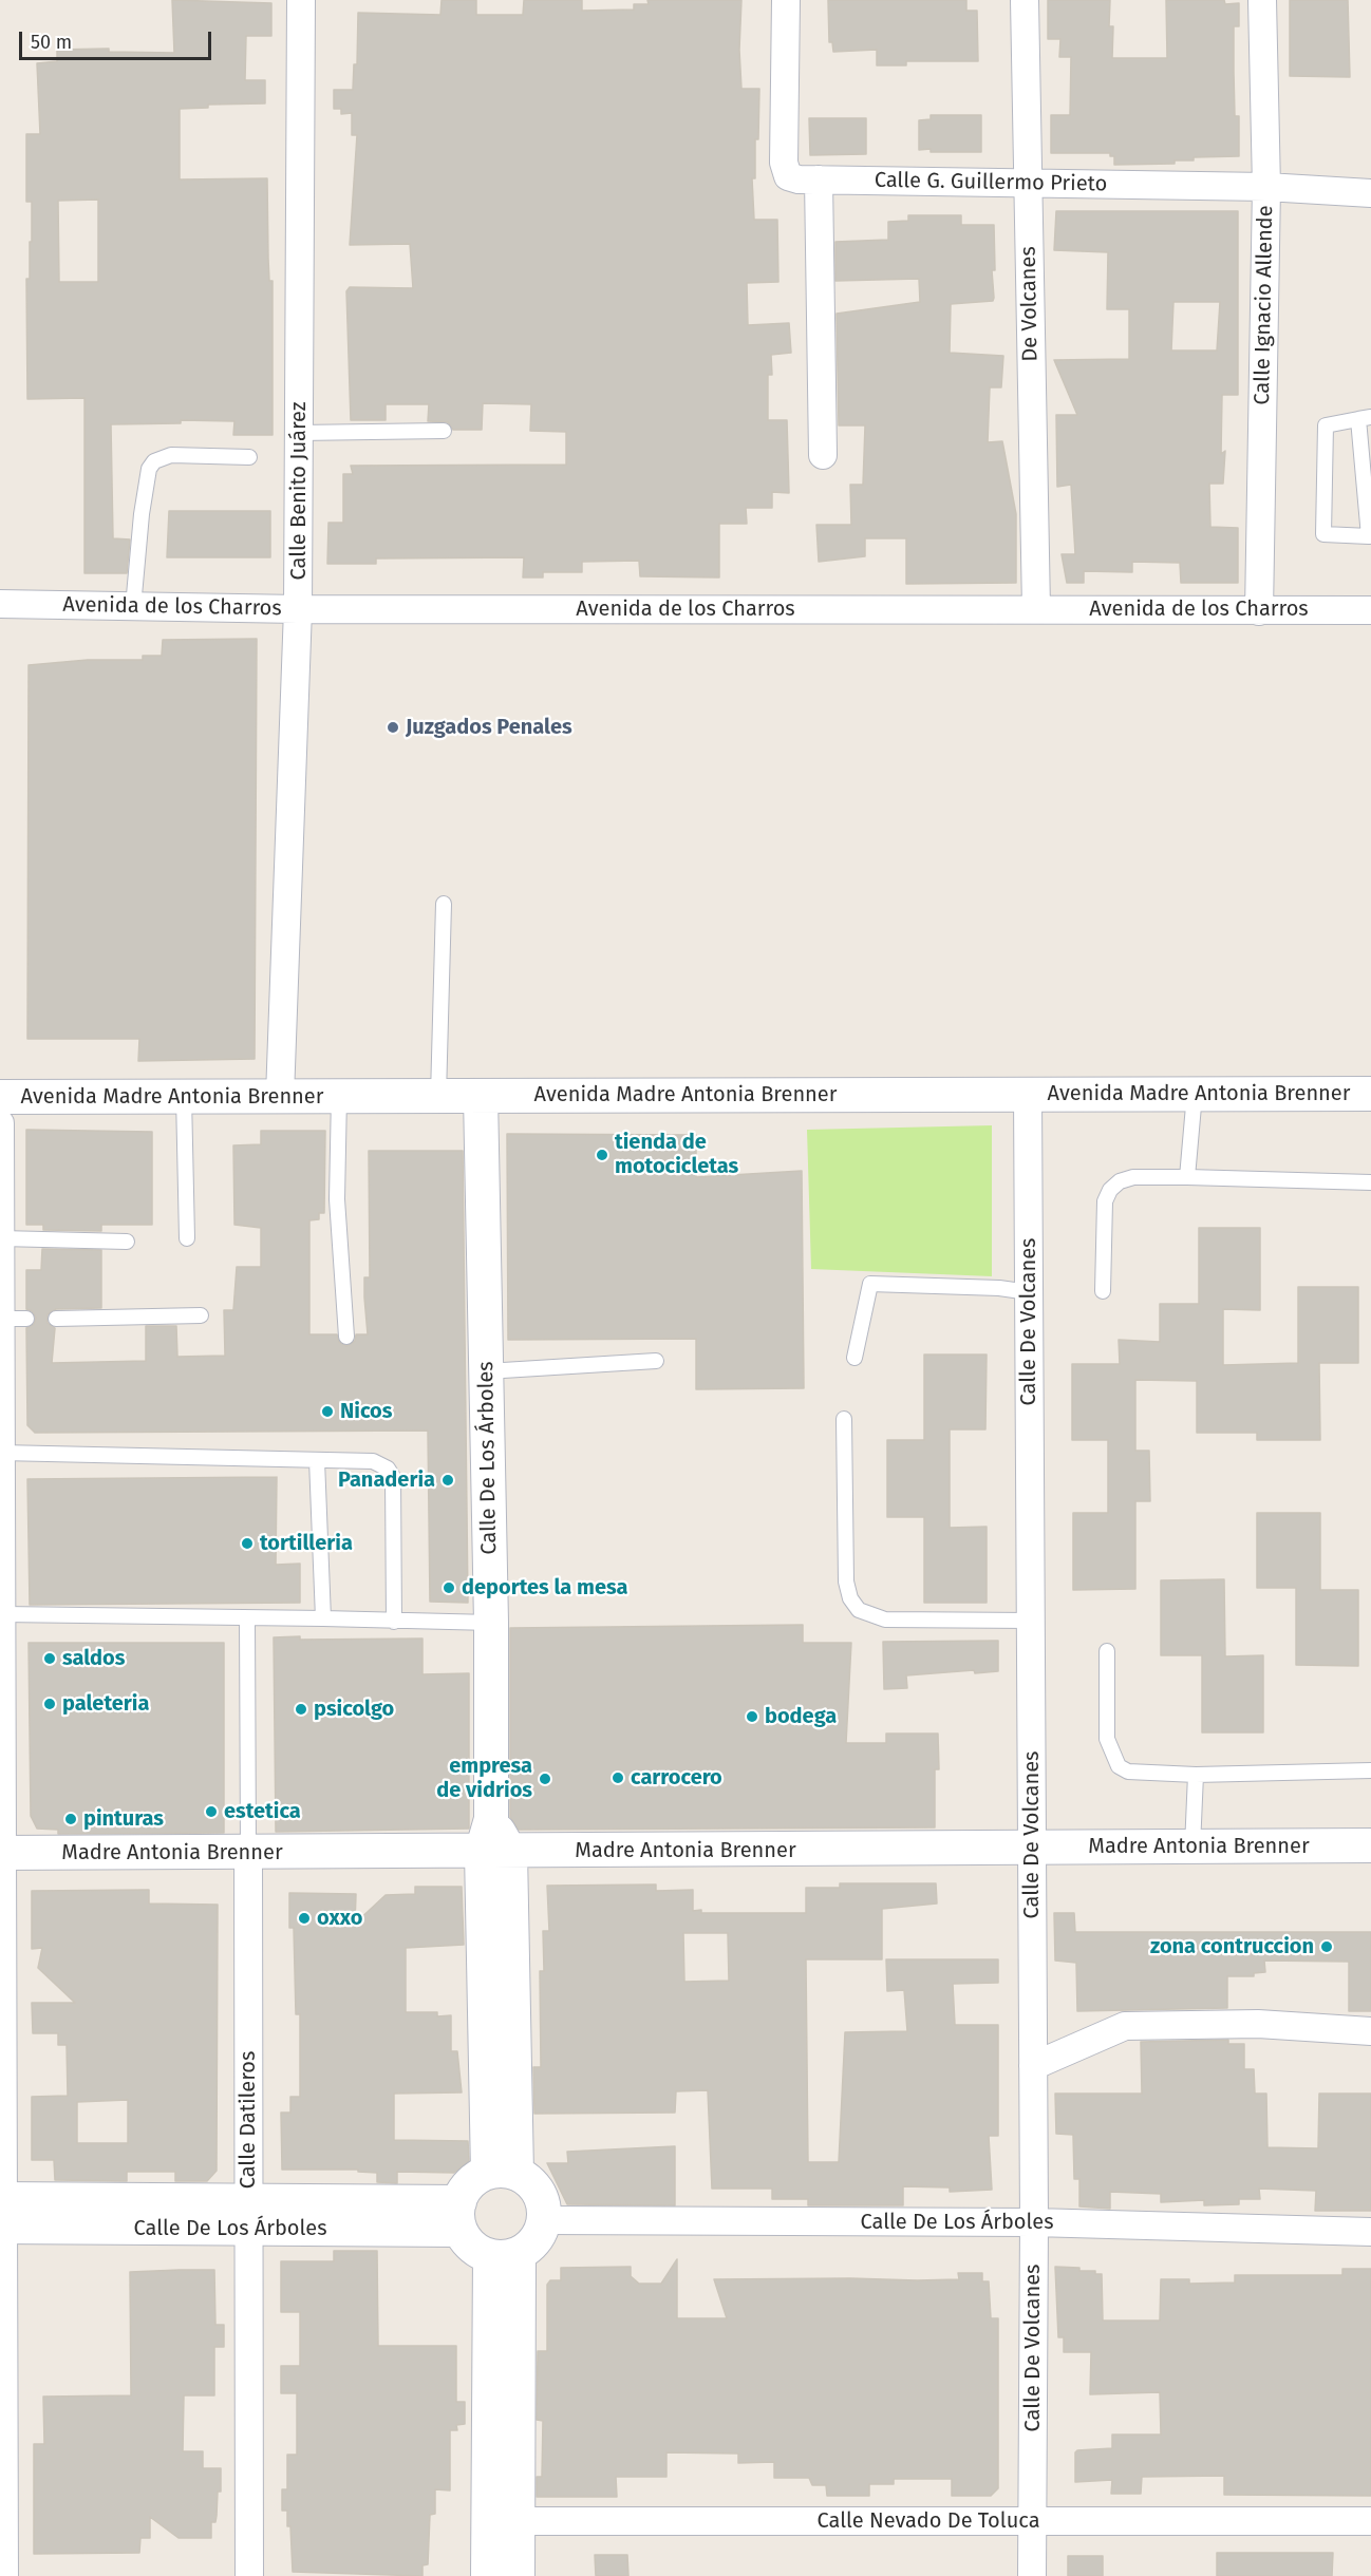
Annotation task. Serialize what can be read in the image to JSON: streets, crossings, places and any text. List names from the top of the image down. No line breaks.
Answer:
{"streets":{"street":["Calle G. Guillermo Prieto","De Volcanes","Calle Ignacio Allende","Calle Benito Juárez","Avenida de los Charros","Avenida Madre Antonia Brenner","Calle De Volcanes","Calle De Los Árboles","Madre Antonia Brenner","Calle Datileros","Calle Nevado De Toluca"]},"crossings":[["Calle G. Guillermo Prieto","De Volcanes"],["Calle G. Guillermo Prieto","Calle Ignacio Allende"],["De Volcanes","Avenida de los Charros"],["Calle Ignacio Allende","Avenida de los Charros"],["Calle Benito Juárez","Avenida de los Charros"],["Calle Benito Juárez","Avenida Madre Antonia Brenner"],["Avenida Madre Antonia Brenner","Calle De Volcanes"],["Avenida Madre Antonia Brenner","Calle De Los Árboles"],["Calle De Volcanes","Calle De Los Árboles"],["Calle De Volcanes","Madre Antonia Brenner"],["Calle De Volcanes","Calle Nevado De Toluca"],["Calle De Los Árboles","Madre Antonia Brenner"],["Calle De Los Árboles","Calle Datileros"],["Madre Antonia Brenner","Calle Datileros"]],"places":["Juzgados Penales","tienda de motocicletas","Nicos","Panaderia","tortilleria","deportes la mesa","saldos","paleteria","psicolgo","bodega","carrocero","empresa de vidrios","estetica","pinturas","oxxo","zona contruccion"],"scale_bar":"50 m"}
